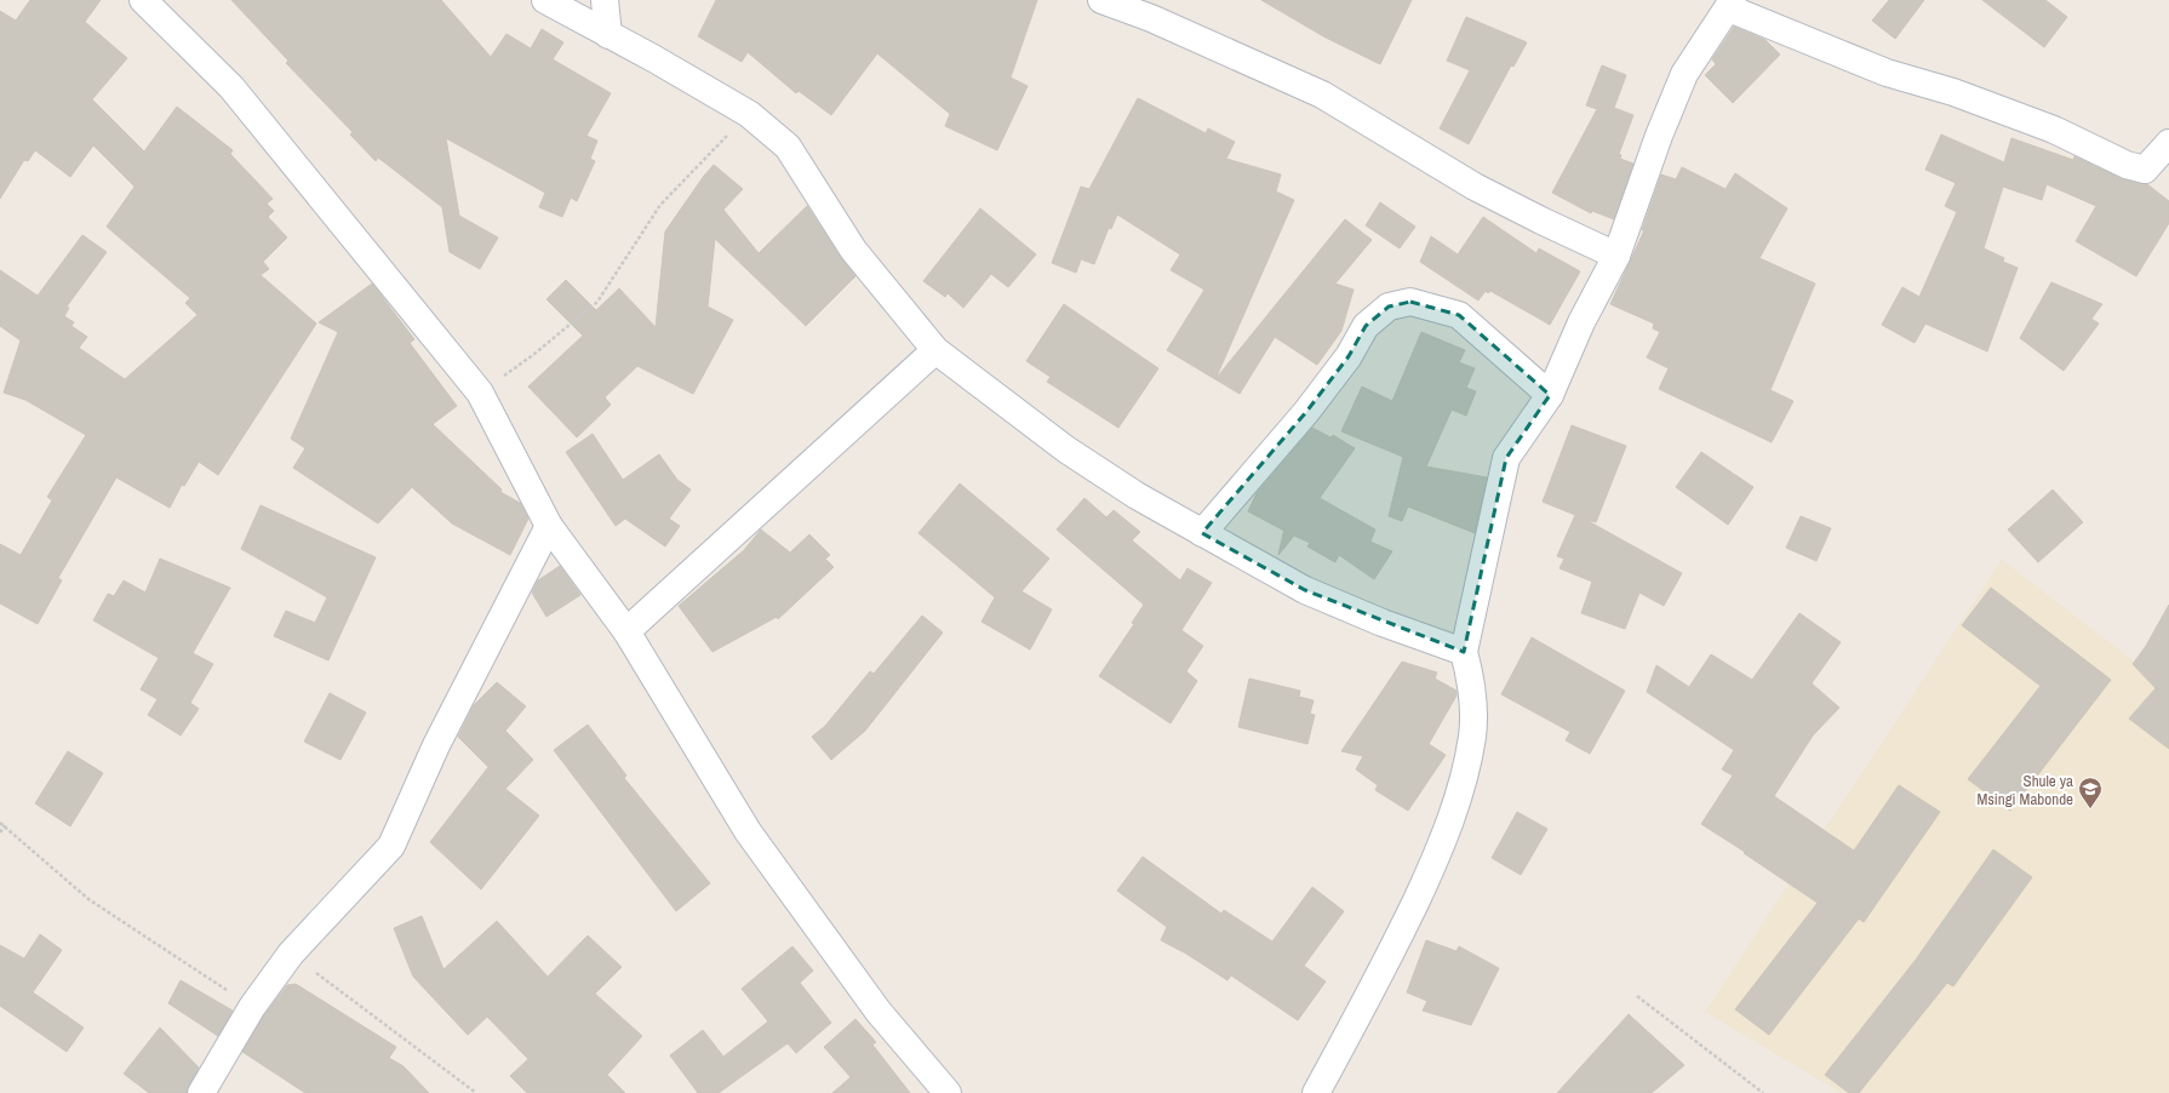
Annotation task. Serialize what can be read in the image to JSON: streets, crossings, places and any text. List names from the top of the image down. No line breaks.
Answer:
{"places":{"school or university":["Shule ya Msingi Mabonde"]}}
